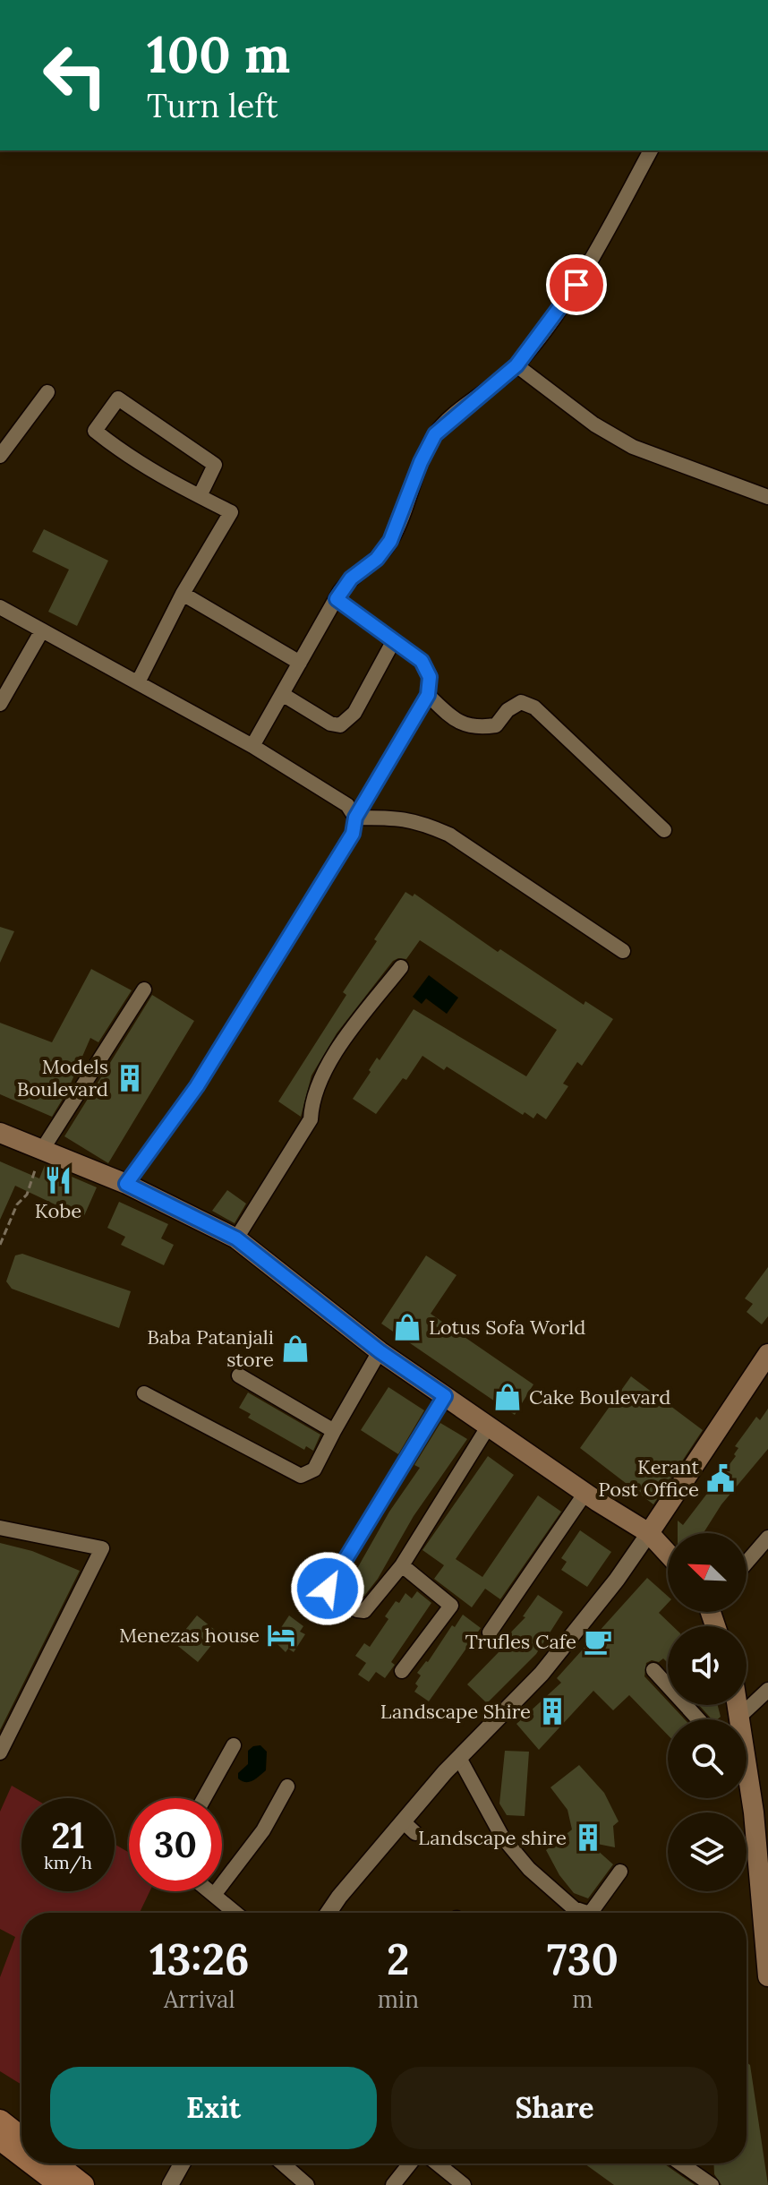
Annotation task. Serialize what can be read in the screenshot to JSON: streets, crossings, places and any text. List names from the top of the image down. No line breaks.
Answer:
{"places":{"building":["Models Boulevard","Landscape Shire","Landscape shire"],"restaurant":["Kobe"],"shop":["Lotus Sofa World","Baba Patanjali store","Cake Boulevard"],"public building":["Kerant Post Office"],"hotel":["Menezas house"],"cafe":["Trufles Cafe"]},"north":"top left","page":{"turn":["100 m","Turn left"],"speed":"21 km/h","limit":"30","eta":["13:26","Arrival","2","min","730","m"],"buttons":["Exit","Share"]}}
